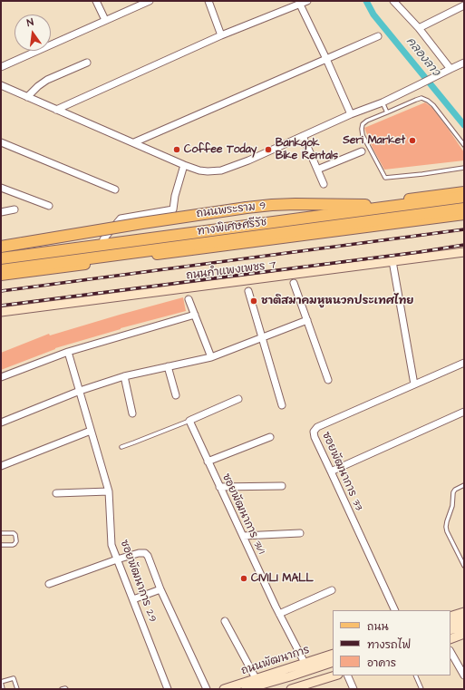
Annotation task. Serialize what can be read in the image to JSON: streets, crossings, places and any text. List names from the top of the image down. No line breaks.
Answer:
{"streets":{"highway":["ทางพิเศษศรีรัช"],"main road":["ถนนพระราม 9"],"street":["ถนนกำแพงเพชร 7","ซอยพัฒนาการ 33","ซอยพัฒนาการ 31/1","ซอยพัฒนาการ 29","ถนนพัฒนาการ"]},"crossings":[["ซอยพัฒนาการ 31/1","ถนนพัฒนาการ"]],"water":["คลองลาว"],"places":["Seri Market","Coffee Today","Bankgok Bike Rentals","ชาติสมาคมหูหนวกประเทศไทย","CIVILI MALL"],"legend":["ถนน","ทางรถไฟ","อาคาร"],"north":"top"}
